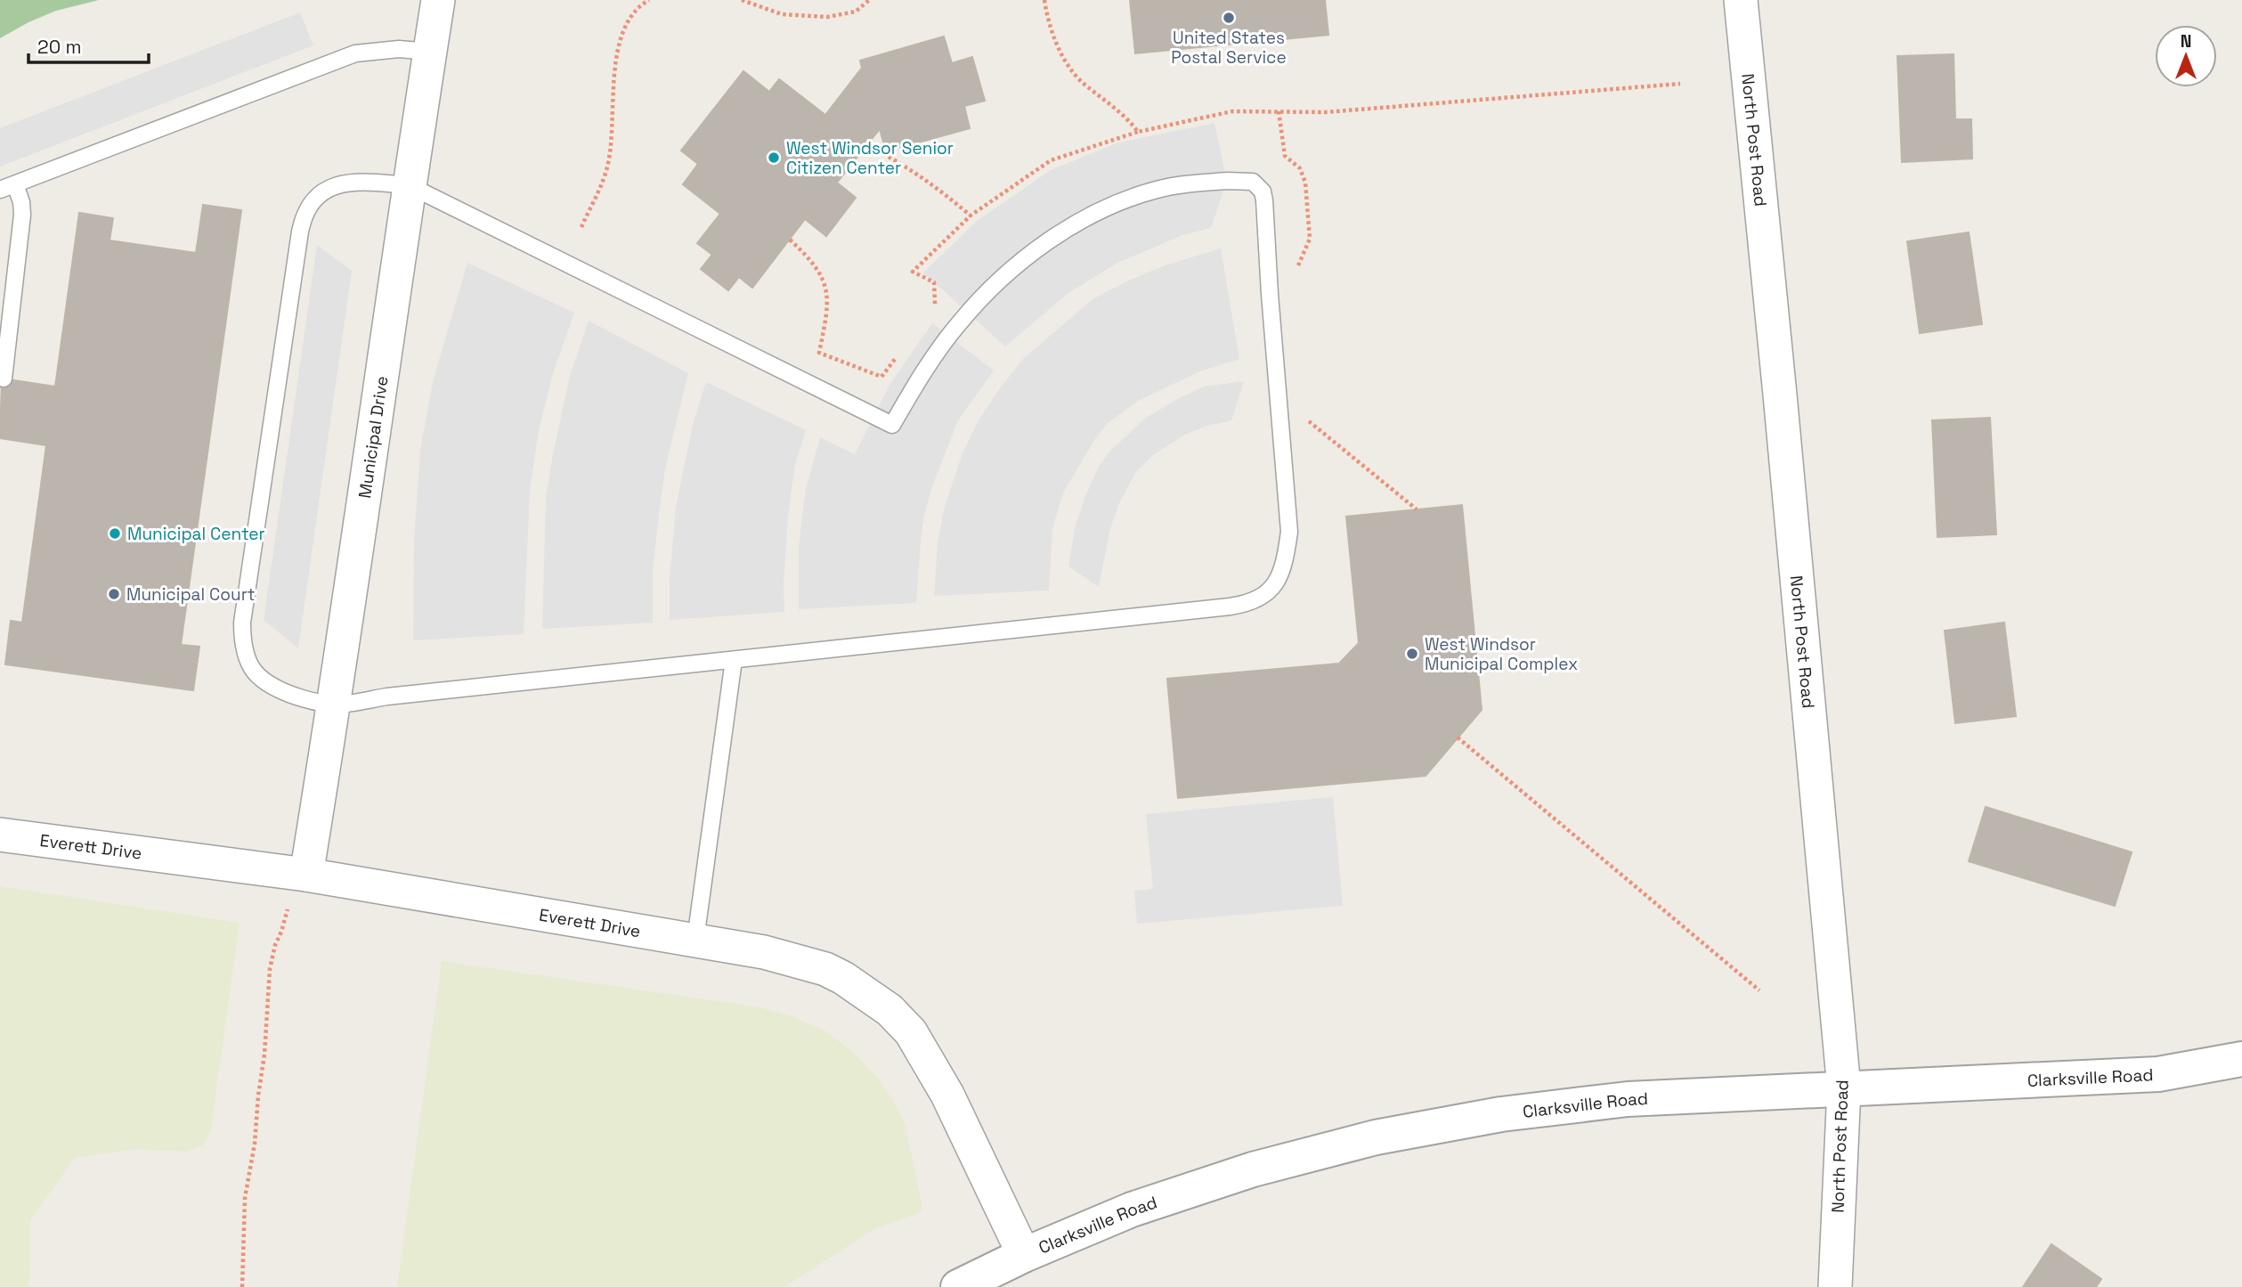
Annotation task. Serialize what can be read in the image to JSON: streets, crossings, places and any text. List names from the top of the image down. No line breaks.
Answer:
{"streets":{"street":["North Post Road","Municipal Drive","Everett Drive","Clarksville Road"]},"crossings":[["North Post Road","Clarksville Road"],["Municipal Drive","Everett Drive"],["Everett Drive","Clarksville Road"]],"places":["United States Postal Service","West Windsor Senior Citizen Center","Municipal Center","Municipal Court","West Windsor Municipal Complex"],"scale_bar":"20 m","north":"top"}
